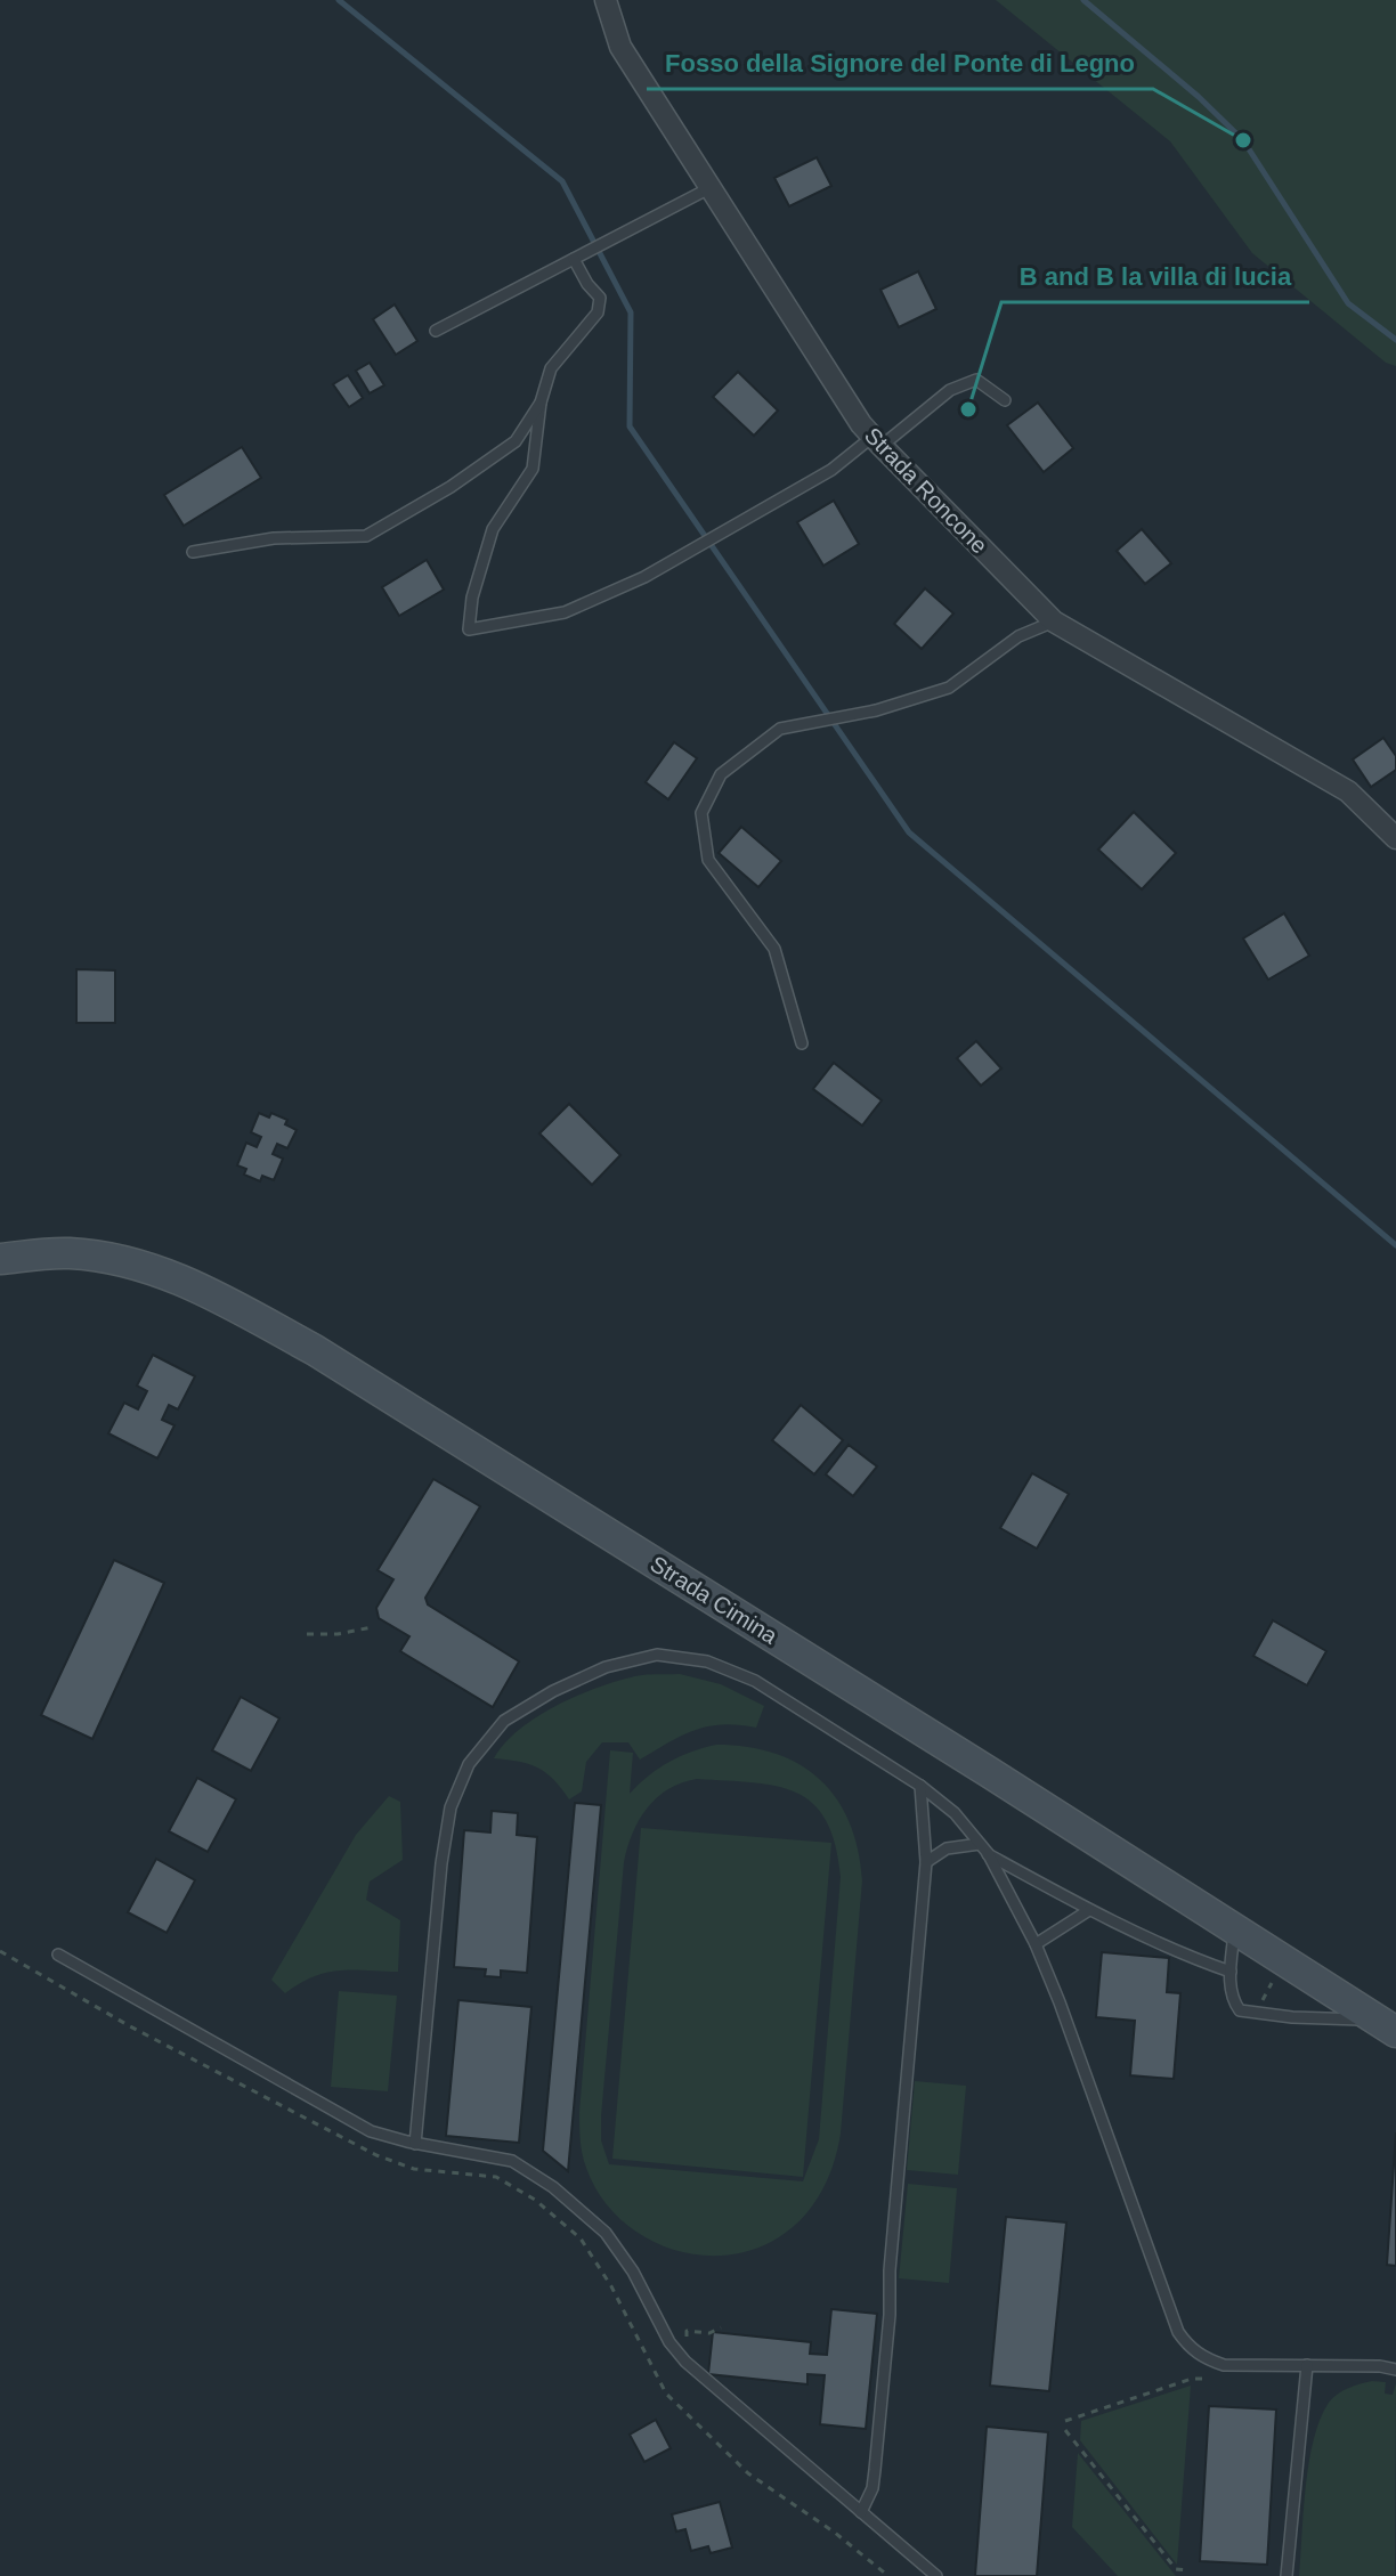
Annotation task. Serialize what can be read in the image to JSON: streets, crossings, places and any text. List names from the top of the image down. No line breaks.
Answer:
{"streets":{"main road":["Strada Cimina"],"street":["Strada Roncone"]},"places":["Fosso della Signore del Ponte di Legno","B and B la villa di lucia"]}
